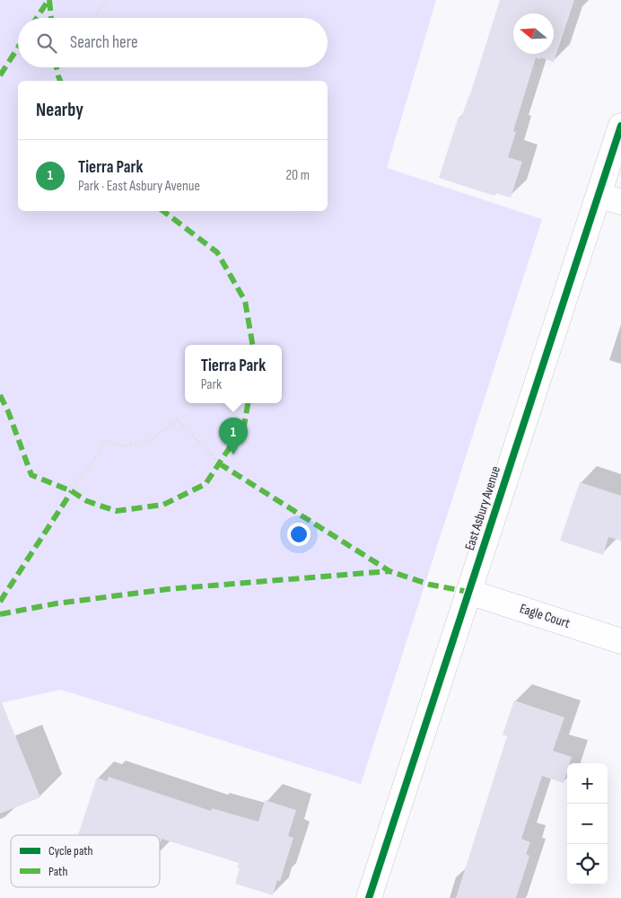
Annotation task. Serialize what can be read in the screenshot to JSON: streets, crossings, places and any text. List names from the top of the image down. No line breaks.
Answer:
{"streets":{"street":["East Asbury Avenue","Eagle Court"]},"crossings":[["East Asbury Avenue","Eagle Court"]],"legend":["Cycle path","Path"],"north":"left","page":{"search":"Search here","heading":"Nearby","list":[{"mark":"1","name":"Tierra Park","note":"Park · East Asbury Avenue","value":"20 m"}],"popup":["Tierra Park","Park"],"pins":"1","map_buttons":["+","−"]}}
